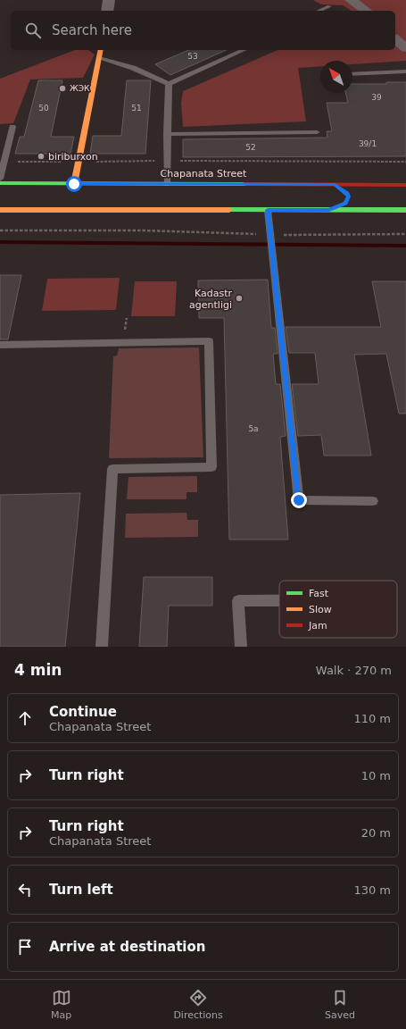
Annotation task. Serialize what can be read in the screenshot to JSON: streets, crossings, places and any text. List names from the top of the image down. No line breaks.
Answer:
{"streets":{"main road":["Chapanata Street"]},"places":["ЖЭК","biriburxon","Kadastr agentligi"],"house_numbers":["53","39","50","51","39/1","52","5а"],"legend":["Fast","Slow","Jam"],"north":"top left","page":{"search":"Search here","heading":["4 min","Walk · 270 m"],"list":[["Continue","Chapanata Street","110 m"],["Turn right","10 m"],["Turn right","Chapanata Street","20 m"],["Turn left","130 m"],"Arrive at destination"],"nav":["Map","Directions","Saved"]}}
